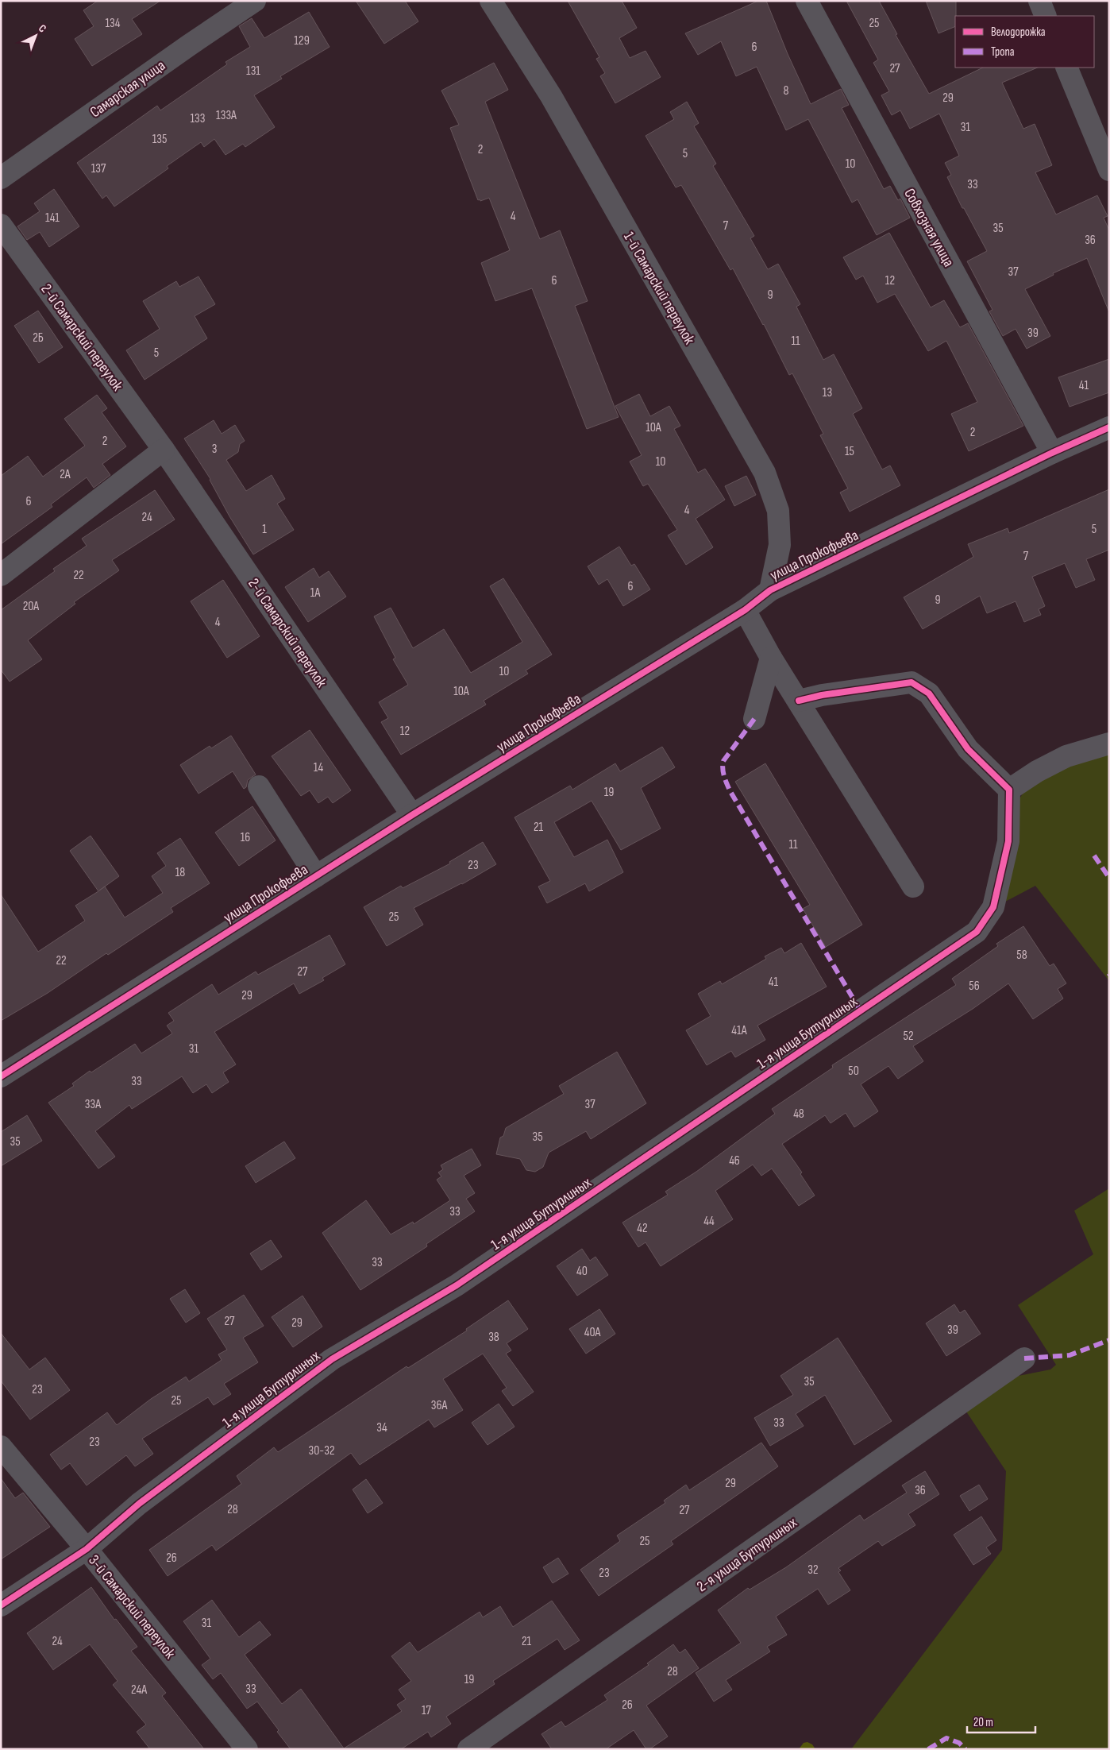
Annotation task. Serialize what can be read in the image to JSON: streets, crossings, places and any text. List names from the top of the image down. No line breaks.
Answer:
{"streets":{"street":["Самарская улица","Совхозная улица","1-й Самарский переулок","2-й Самарский переулок","улица Прокофьева","1-я улица Бутурлиных","2-я улица Бутурлиных","3-й Самарский переулок"]},"crossings":[["Совхозная улица","улица Прокофьева"],["1-й Самарский переулок","улица Прокофьева"],["2-й Самарский переулок","улица Прокофьева"],["1-я улица Бутурлиных","3-й Самарский переулок"]],"house_numbers":["134","25","129","6","27","131","8","29","133А","133","31","135","2","5","10","137","33","4","141","7","35","36","37","6","12","9","39","2Б","11","5","41","13","10А","2","2","3","15","10","2А","6","4","24","1","5","7","22","6","1А","9","20А","4","10","10А","12","14","19","21","16","11","23","18","25","58","22","27","41","56","29","41А","52","31","50","33","33А","37","48","35","35","46","33","44","42","33","40","27","29","39","40А","38","35","23","25","36А","33","34","23","30-32","29","36","28","27","25","26","32","23","31","24","21","28","19","33","24А","26","17"],"legend":["Велодорожка","Тропа"],"scale_bar":"20 m","north":"top right"}
